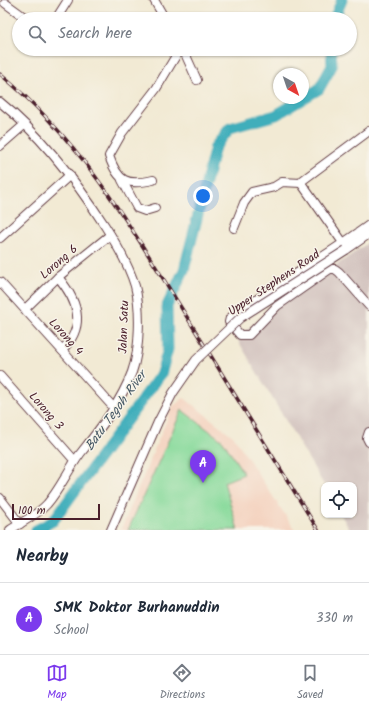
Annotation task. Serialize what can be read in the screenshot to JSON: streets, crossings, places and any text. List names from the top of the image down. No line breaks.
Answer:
{"streets":{"street":["Lorong 6","Upper Stephens Road","Jalan Satu","Lorong 4","Lorong 3"]},"crossings":[["Lorong 6","Jalan Satu"],["Lorong 6","Lorong 4"],["Jalan Satu","Lorong 4"],["Jalan Satu","Lorong 3"]],"water":["Batu Tegoh River"],"scale_bar":"100 m","north":"bottom right","page":{"search":"Search here","pins":"A","scale":"100 m","heading":"Nearby","list":[{"mark":"A","name":"SMK Doktor Burhanuddin","note":"School","value":"330 m"}],"nav":["Map","Directions","Saved"]}}
